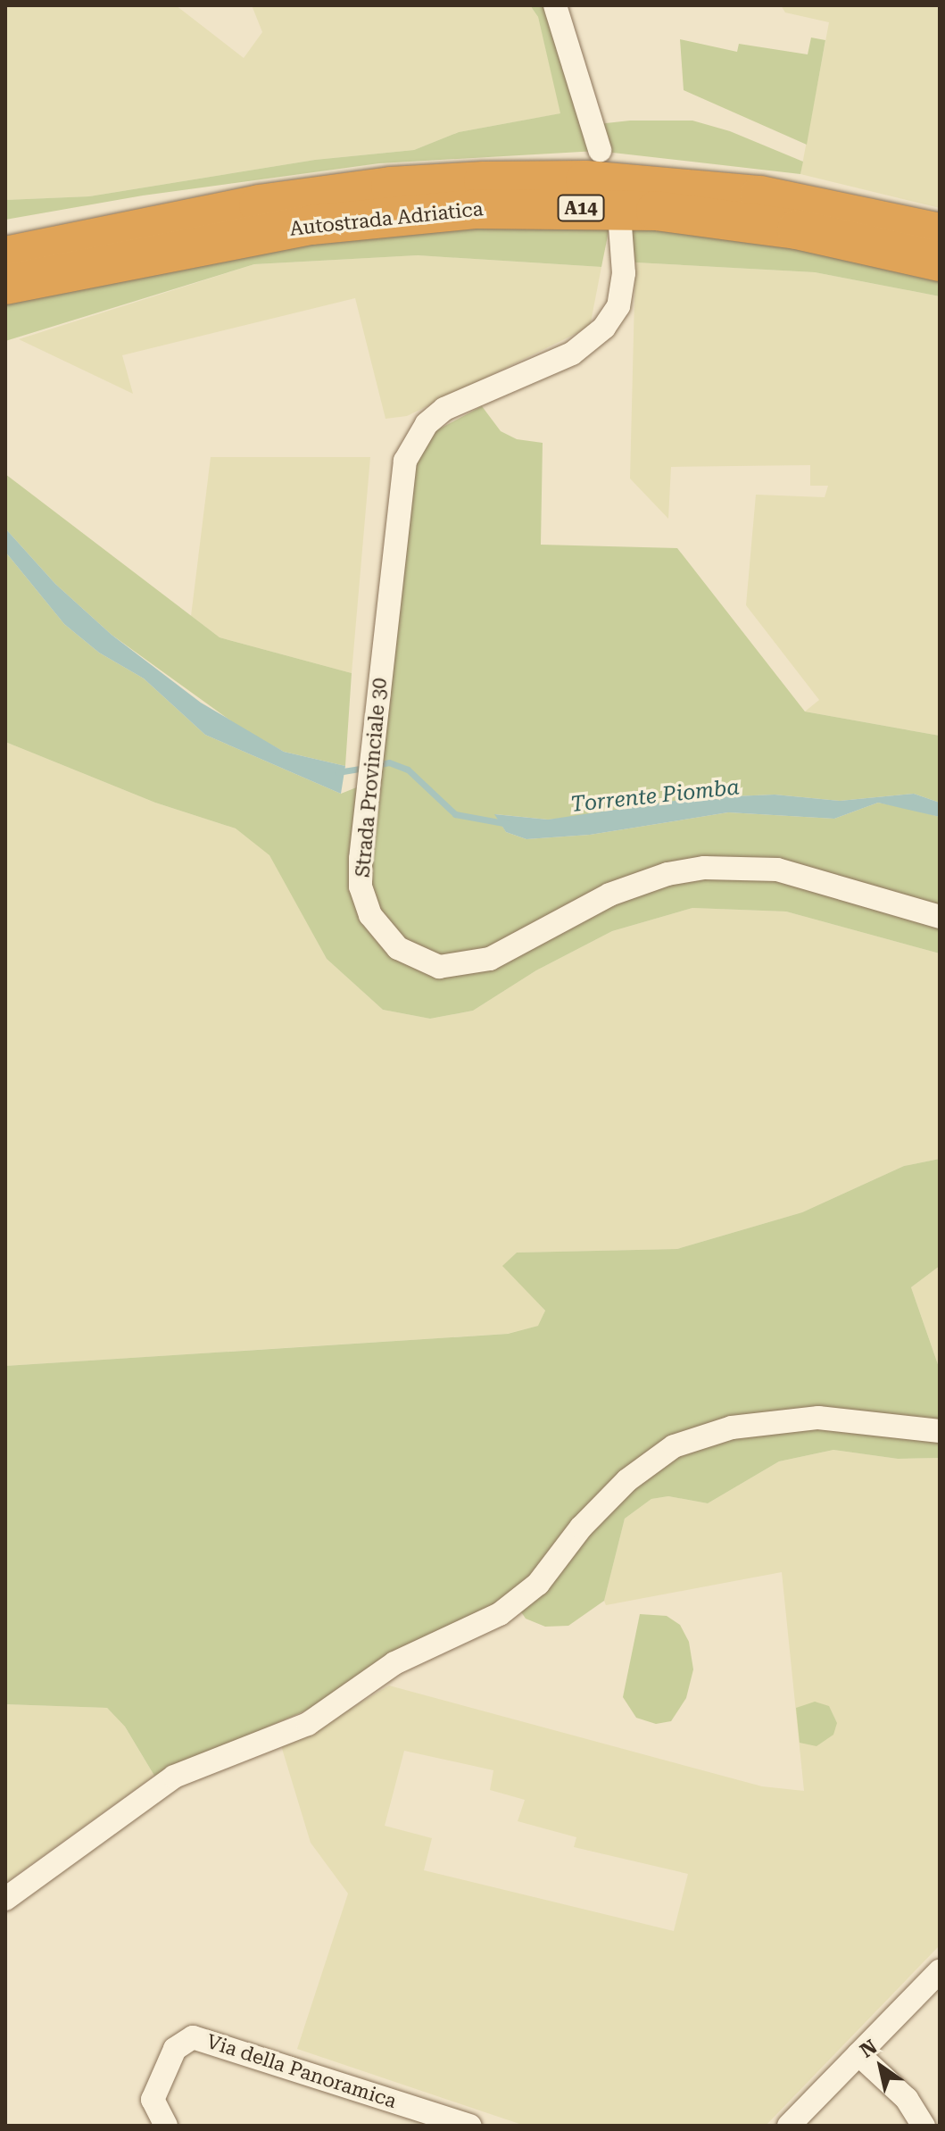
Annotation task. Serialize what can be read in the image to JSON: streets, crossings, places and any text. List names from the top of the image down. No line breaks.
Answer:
{"streets":{"highway":["A14","Autostrada Adriatica"],"street":["Strada Provinciale 30","Via della Panoramica"]},"water":["Torrente Piomba"],"north":"top left"}
